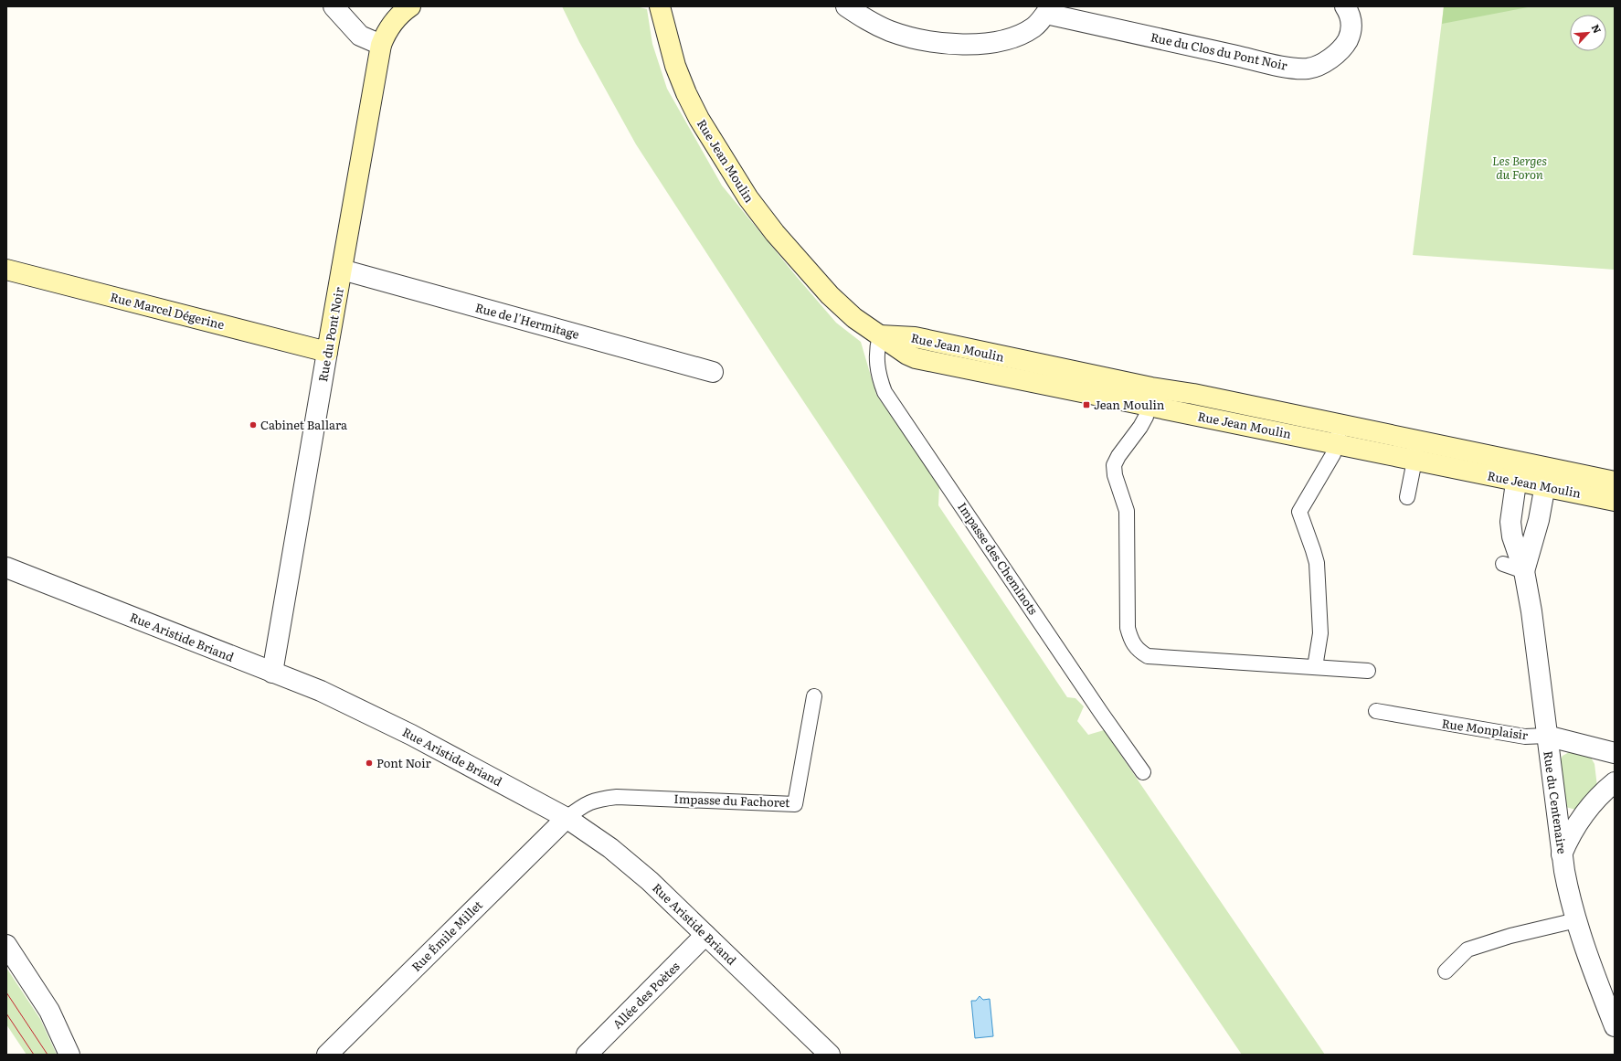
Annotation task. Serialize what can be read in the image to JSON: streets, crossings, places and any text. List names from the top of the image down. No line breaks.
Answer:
{"streets":{"street":["Rue du Clos du Pont Noir","Rue Jean Moulin","Rue Marcel Dégerine","Rue de l'Hermitage","Rue du Pont Noir","Rue Aristide Briand","Rue Monplaisir","Rue du Centenaire","Rue Émile Millet","Allée des Poètes"],"lane":["Impasse des Cheminots","Impasse du Fachoret"]},"crossings":[["Rue Jean Moulin","Impasse des Cheminots"],["Rue Jean Moulin","Rue du Centenaire"],["Rue Marcel Dégerine","Rue du Pont Noir"],["Rue de l'Hermitage","Rue du Pont Noir"],["Rue du Pont Noir","Rue Aristide Briand"],["Rue Aristide Briand","Impasse du Fachoret"],["Rue Aristide Briand","Rue Émile Millet"],["Rue Aristide Briand","Allée des Poètes"],["Rue Monplaisir","Rue du Centenaire"],["Impasse du Fachoret","Rue Émile Millet"]],"parks":["Les Berges du Foron"],"places":{"transit":["Jean Moulin"],"other":["Cabinet Ballara","Pont Noir"]},"north":"top right"}
